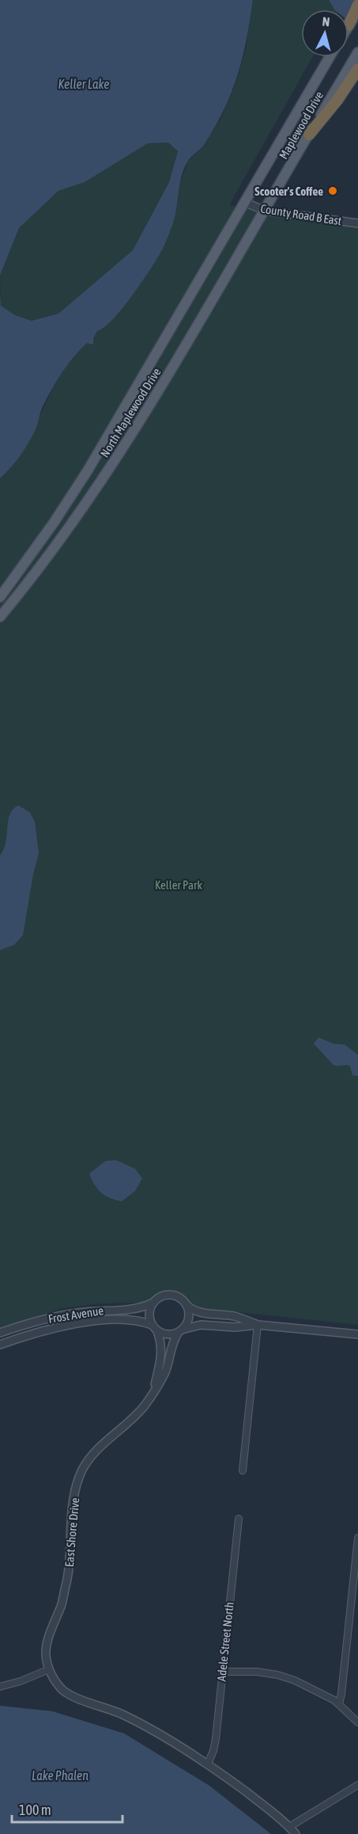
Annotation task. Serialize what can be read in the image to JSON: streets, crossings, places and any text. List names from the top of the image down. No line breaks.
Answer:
{"streets":{"main road":["Maplewood Drive","North Maplewood Drive"],"street":["County Road B East","Frost Avenue","East Shore Drive","Adele Street North"]},"crossings":[["Maplewood Drive","County Road B East"],["Maplewood Drive","North Maplewood Drive"],["County Road B East","North Maplewood Drive"],["Frost Avenue","East Shore Drive"],["East Shore Drive","Adele Street North"]],"water":["Keller Lake","Lake Phalen"],"parks":["Keller Park"],"places":["Scooter's Coffee"],"scale_bar":"100 m","north":"top"}
